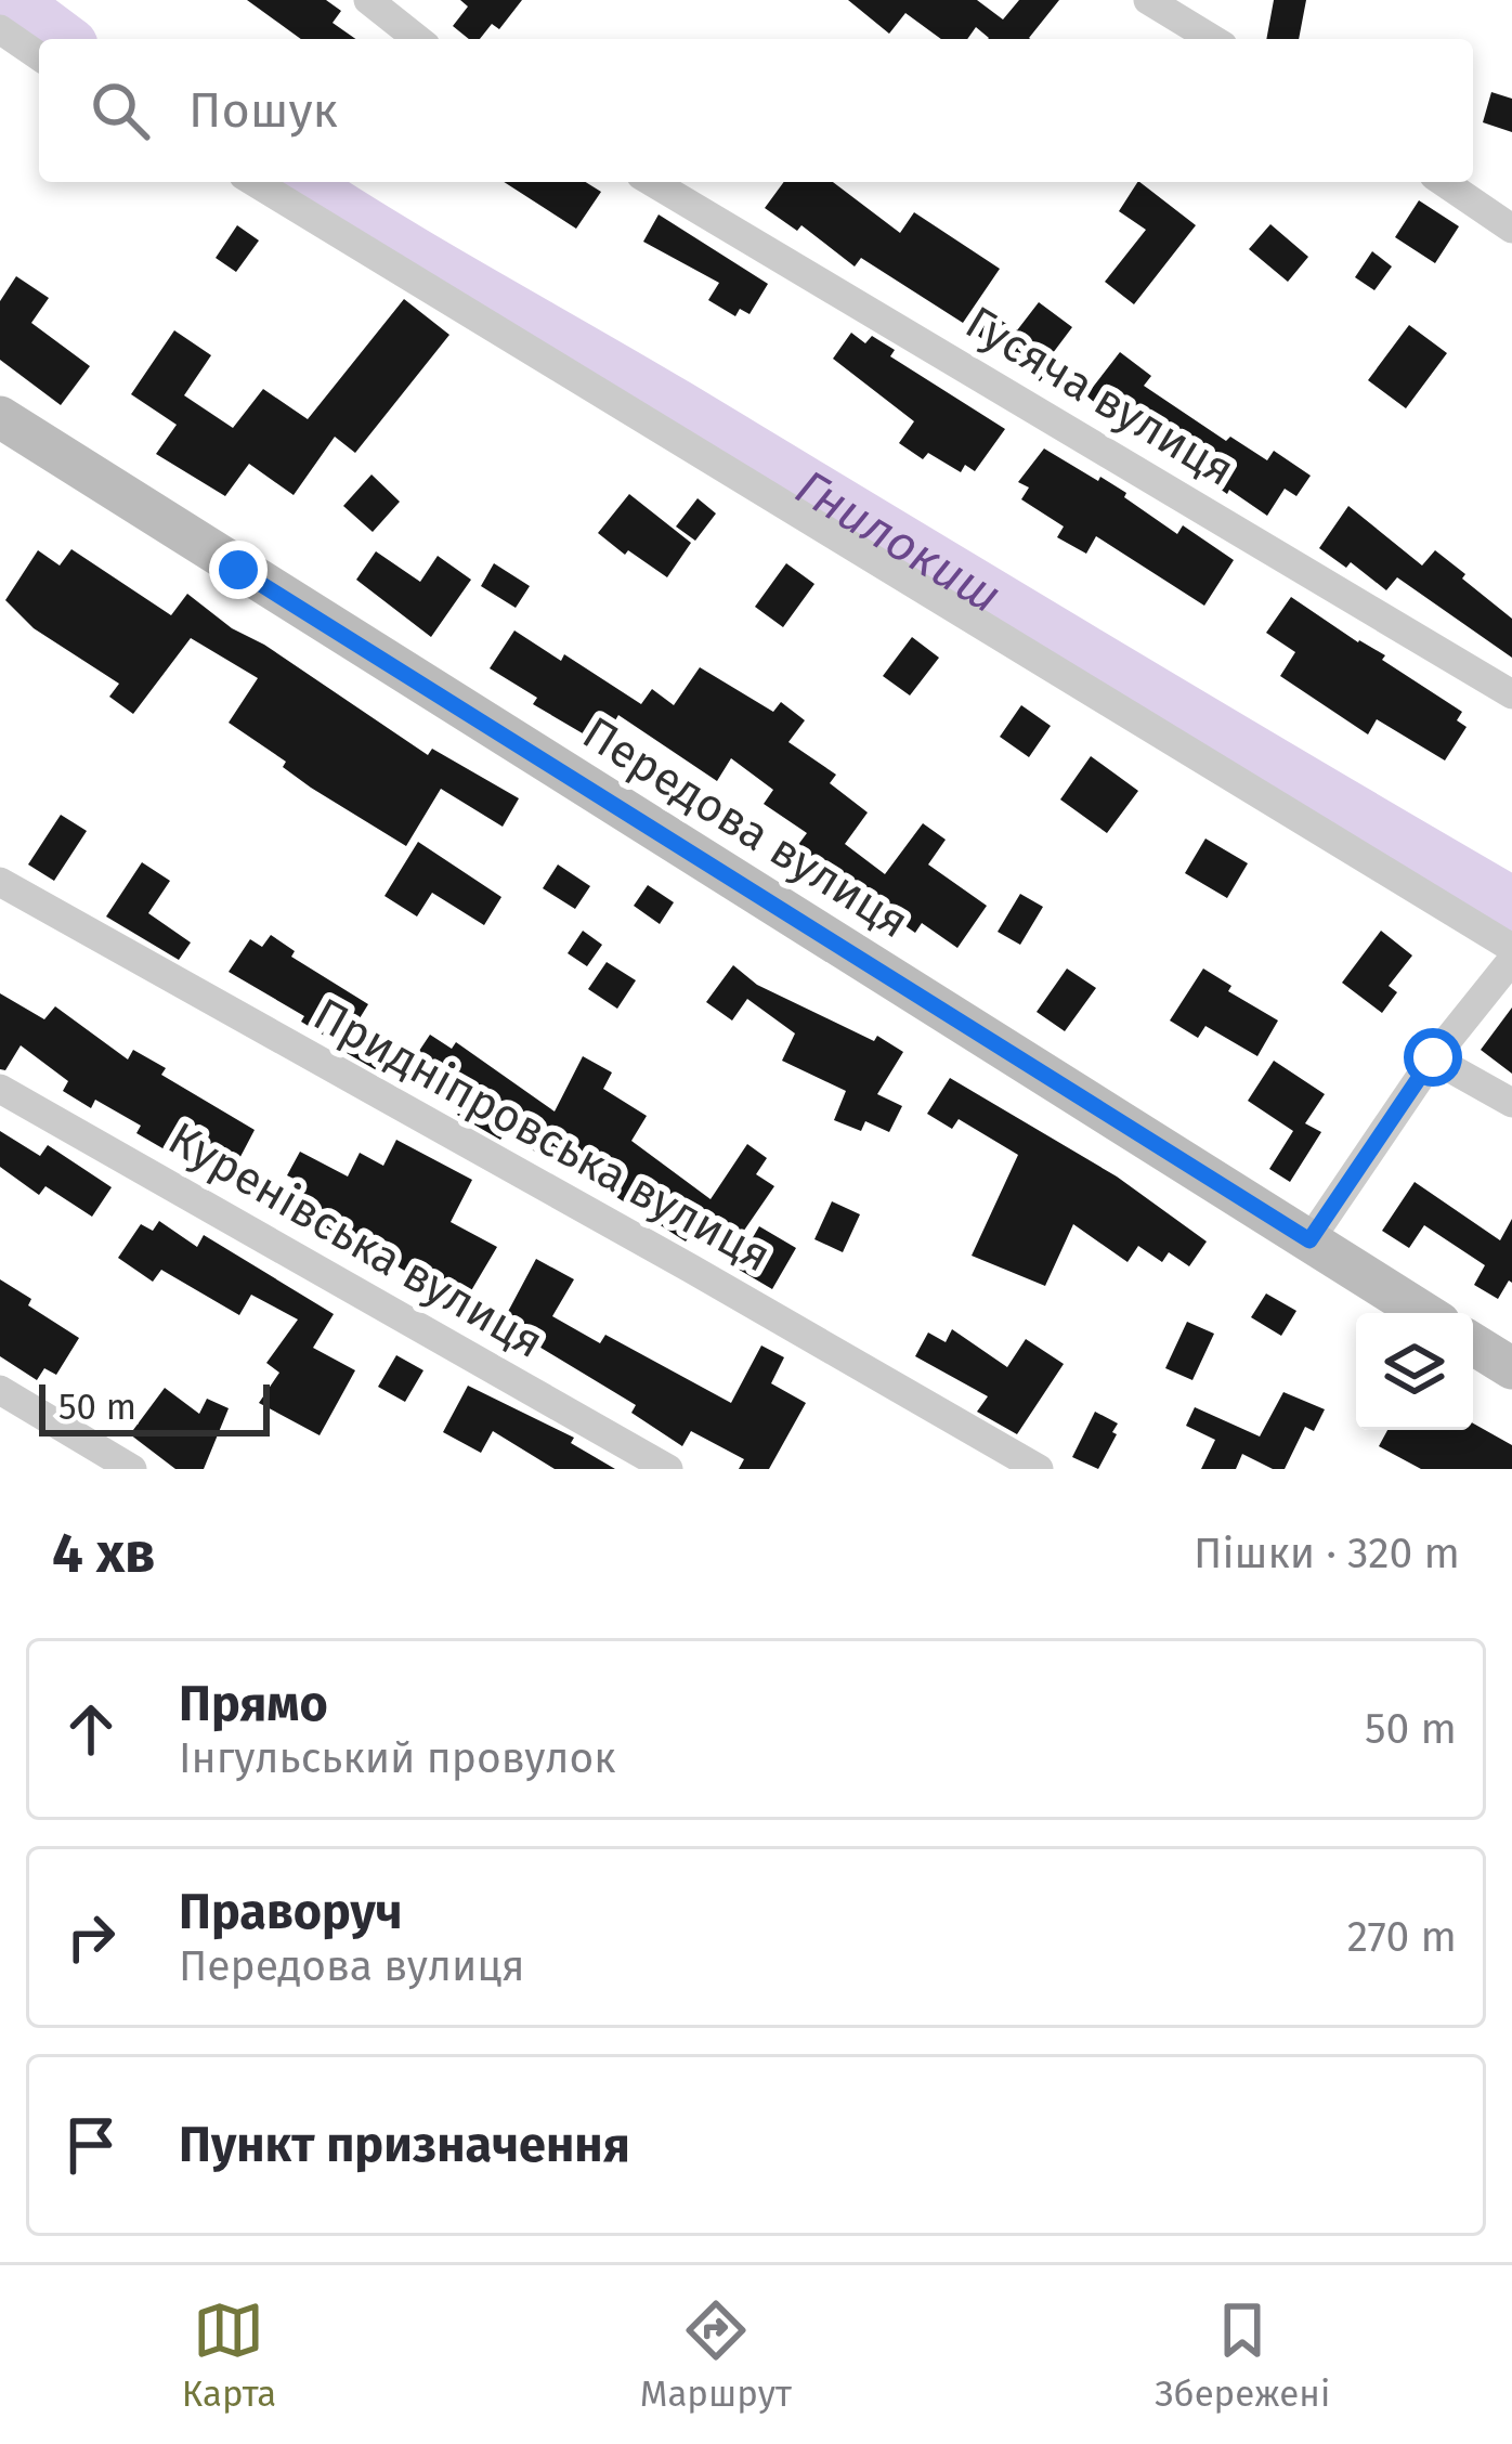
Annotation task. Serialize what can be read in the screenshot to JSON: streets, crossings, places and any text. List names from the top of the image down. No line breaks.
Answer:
{"streets":{"main road":["Передова вулиця"],"street":["Гусяча вулиця","Придніпровська вулиця","Куренівська вулиця"]},"water":["Гнилокиш"],"scale_bar":"50 m","page":{"search":"Пошук","scale":"50 m","heading":["4 хв","Пішки · 320 m"],"list":[["Прямо","Інгульський провулок","50 m"],["Праворуч","Передова вулиця","270 m"],"Пункт призначення"],"nav":["Карта","Маршрут","Збережені"]}}
